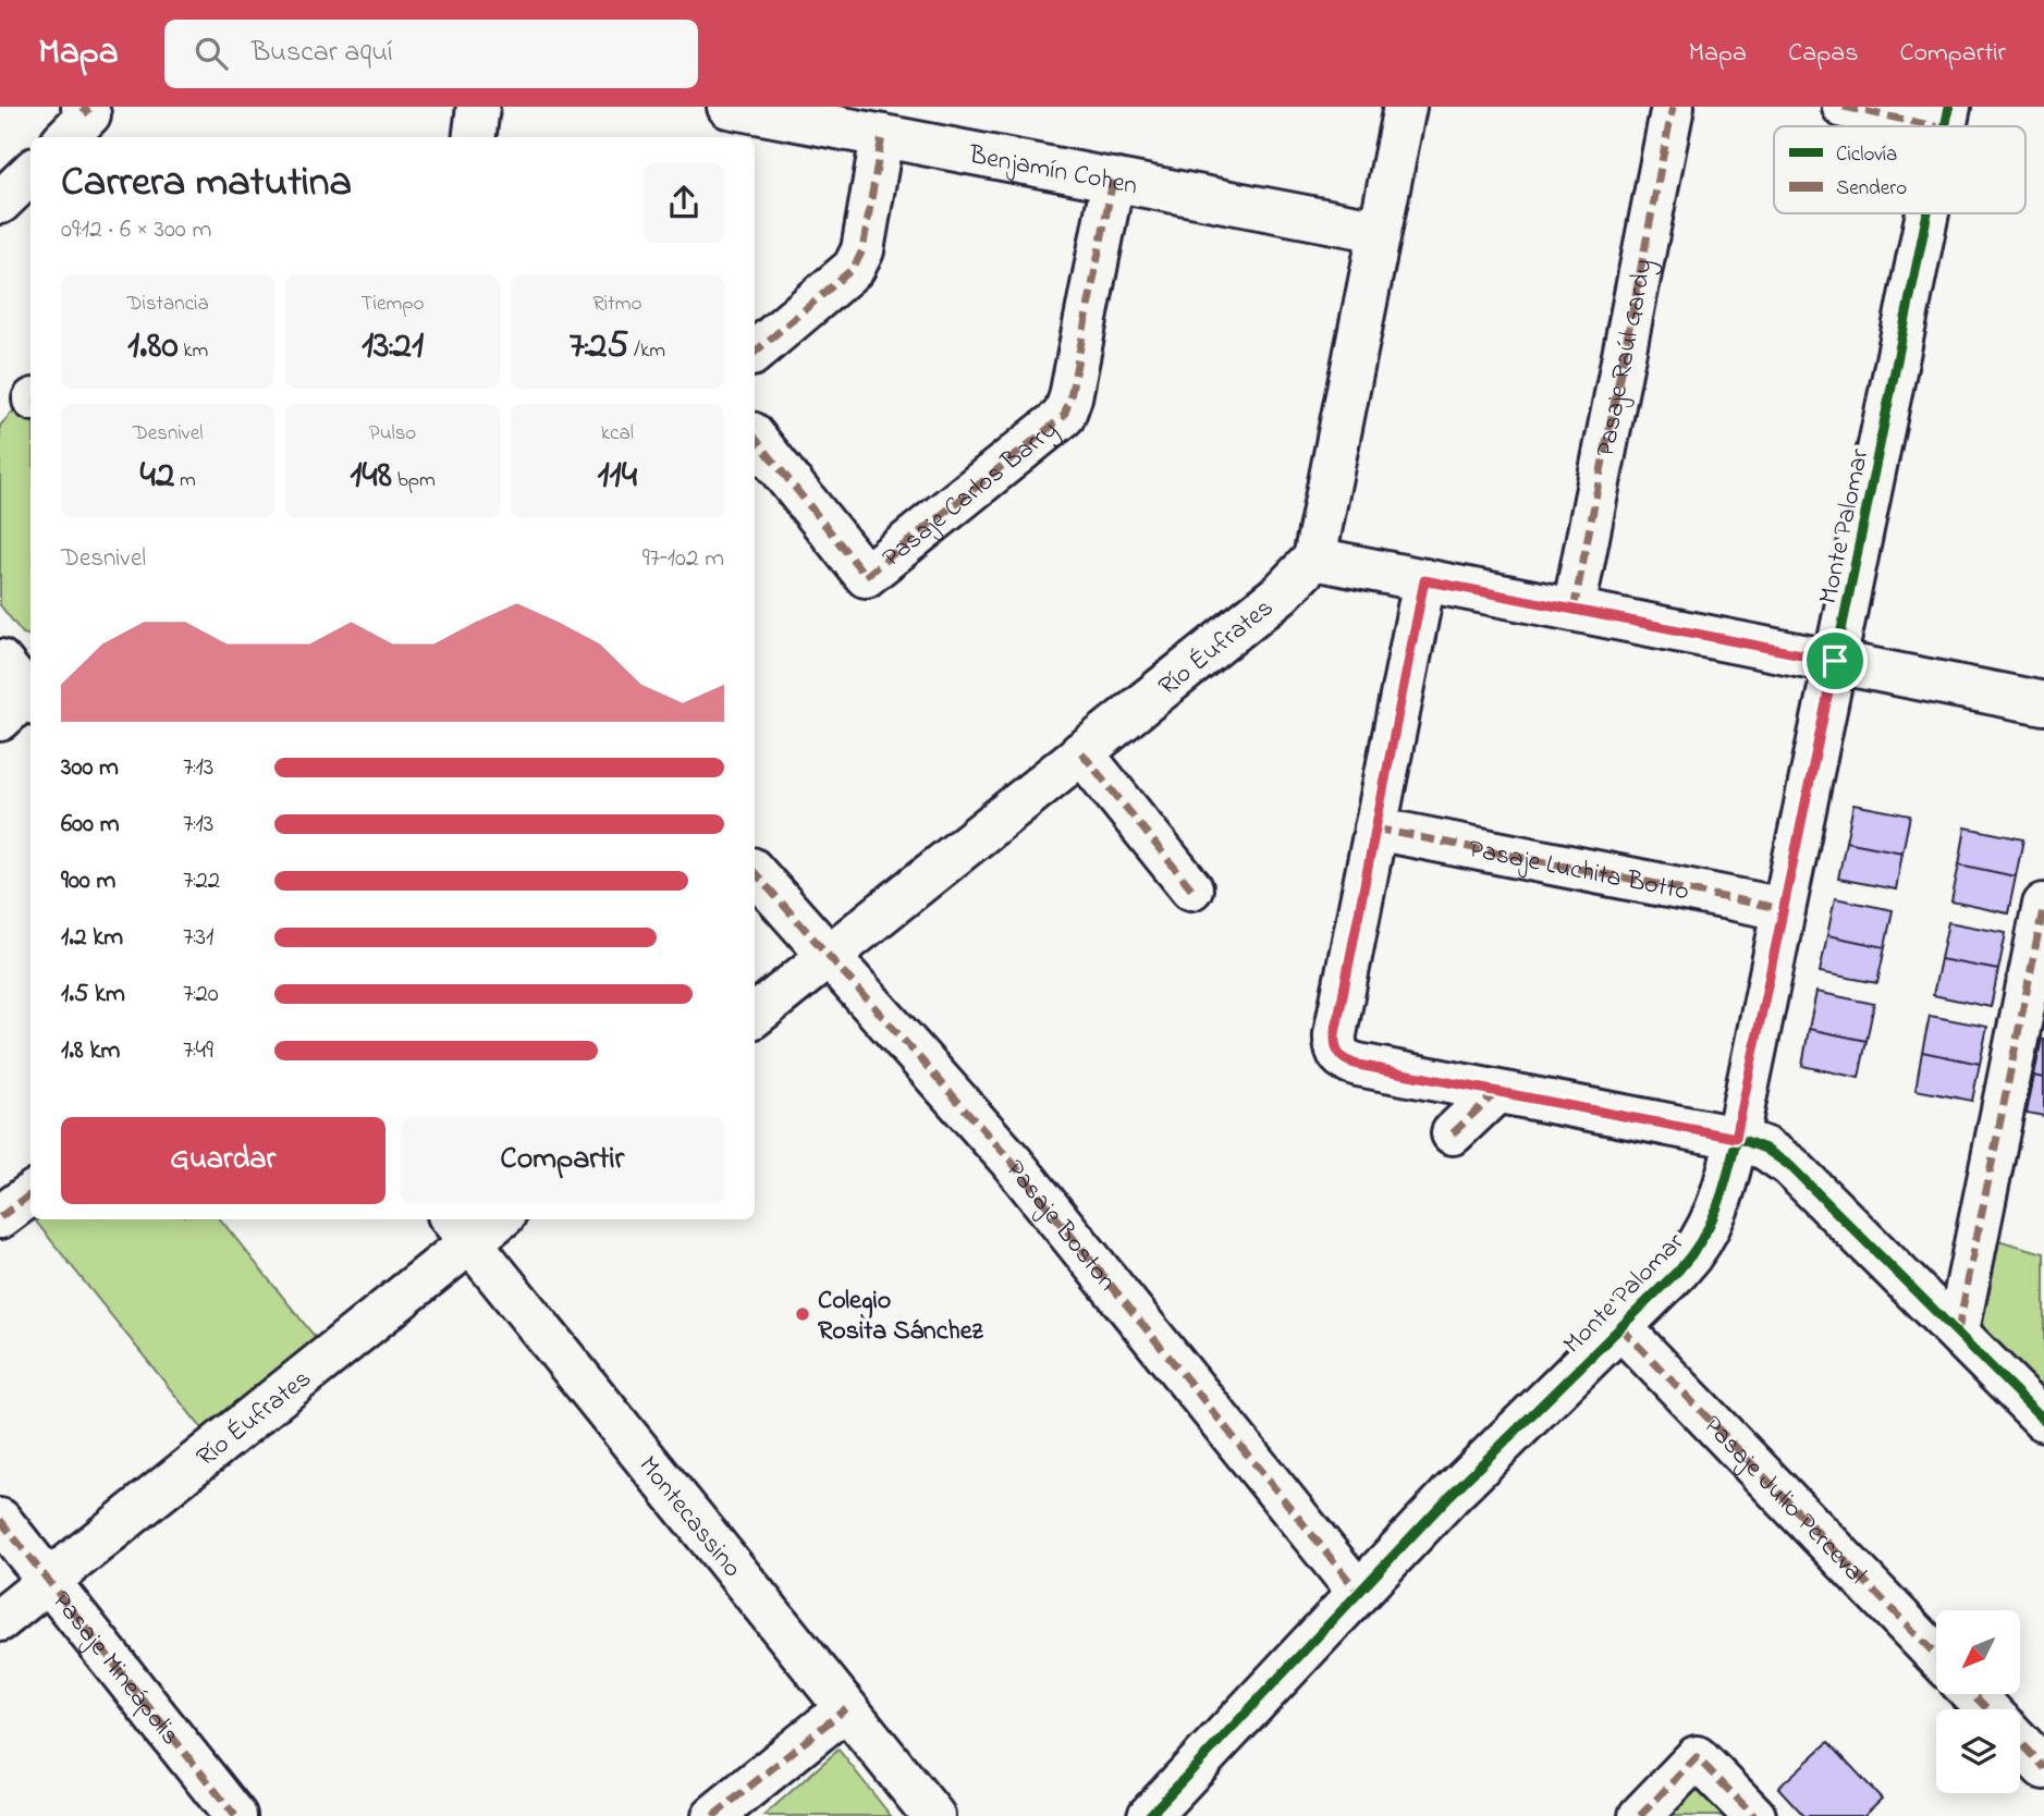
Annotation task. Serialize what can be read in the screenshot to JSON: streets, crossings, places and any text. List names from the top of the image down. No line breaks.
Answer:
{"streets":{"street":["Benjamín Cohen","Pasaje Raúl Gardy","Pasaje Carlos Barry","Monte Palomar","Río Éufrates","Pasaje Luchita Botto","Pasaje Boston","Pasaje Julio Perceval","Montecassino","Pasaje Mineápolis"]},"crossings":[["Benjamín Cohen","Pasaje Carlos Barry"],["Monte Palomar","Pasaje Luchita Botto"],["Monte Palomar","Pasaje Boston"],["Monte Palomar","Pasaje Julio Perceval"],["Río Éufrates","Pasaje Boston"],["Río Éufrates","Montecassino"],["Río Éufrates","Pasaje Mineápolis"]],"places":["Colegio Rosita Sánchez"],"legend":["Ciclovía","Sendero"],"north":"bottom left","page":{"header":"Mapa","search":"Buscar aquí","nav":["Mapa","Capas","Compartir"],"heading":["Carrera matutina","09:12 · 6 × 300 m"],"stats":[["Distancia","1.80 km"],["Tiempo","13:21"],["Ritmo","7:25 /km"],["Desnivel","42 m"],["Pulso","148 bpm"],["kcal","114"]],"chart":["Desnivel","97–102 m"],"list":[{"name":"300 m","note":"7:13"},{"name":"600 m","note":"7:13"},{"name":"900 m","note":"7:22"},{"name":"1.2 km","note":"7:31"},{"name":"1.5 km","note":"7:20"},{"name":"1.8 km","note":"7:49"}],"buttons":["Guardar","Compartir"]}}
